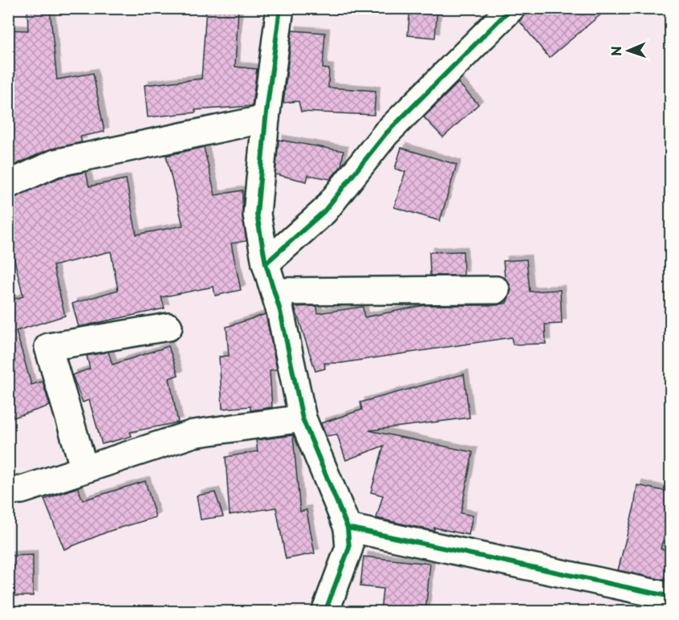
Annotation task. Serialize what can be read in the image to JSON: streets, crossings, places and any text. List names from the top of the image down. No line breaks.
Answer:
{"north":"left"}
